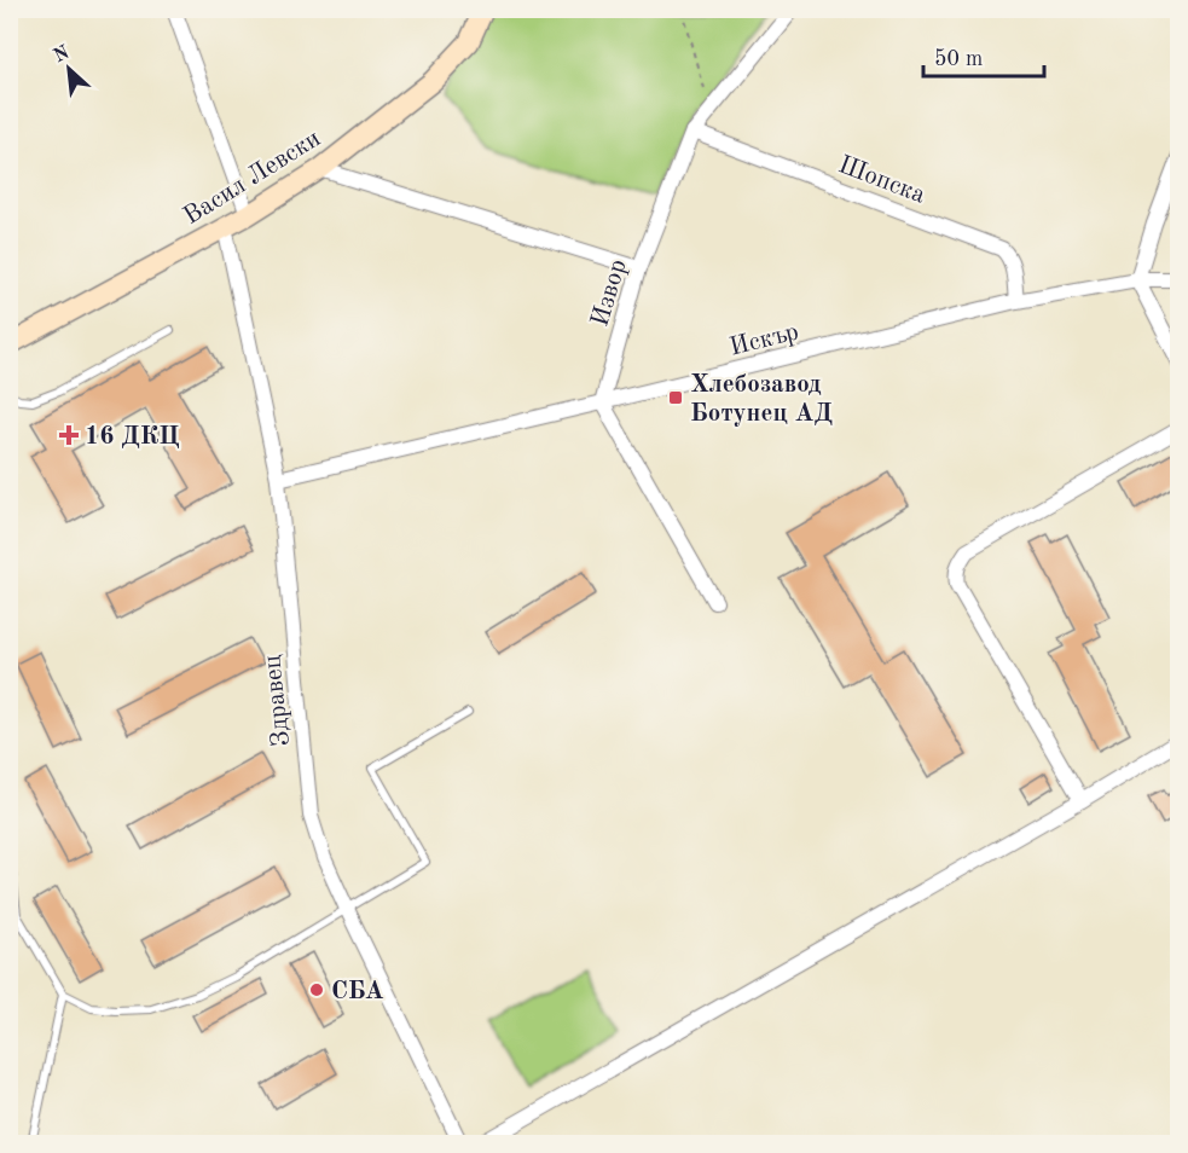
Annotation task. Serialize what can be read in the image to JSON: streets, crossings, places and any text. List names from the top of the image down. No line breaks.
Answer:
{"streets":{"street":["Васил Левски","Шопска","Извор","Искър","Здравец"]},"crossings":[["Васил Левски","Здравец"],["Шопска","Извор"],["Шопска","Искър"],["Извор","Искър"],["Искър","Здравец"]],"places":{"transit":["Хлебозавод Ботунец АД"],"health":["16 ДКЦ"],"other":["СБА"]},"scale_bar":"50 m","north":"top left"}
